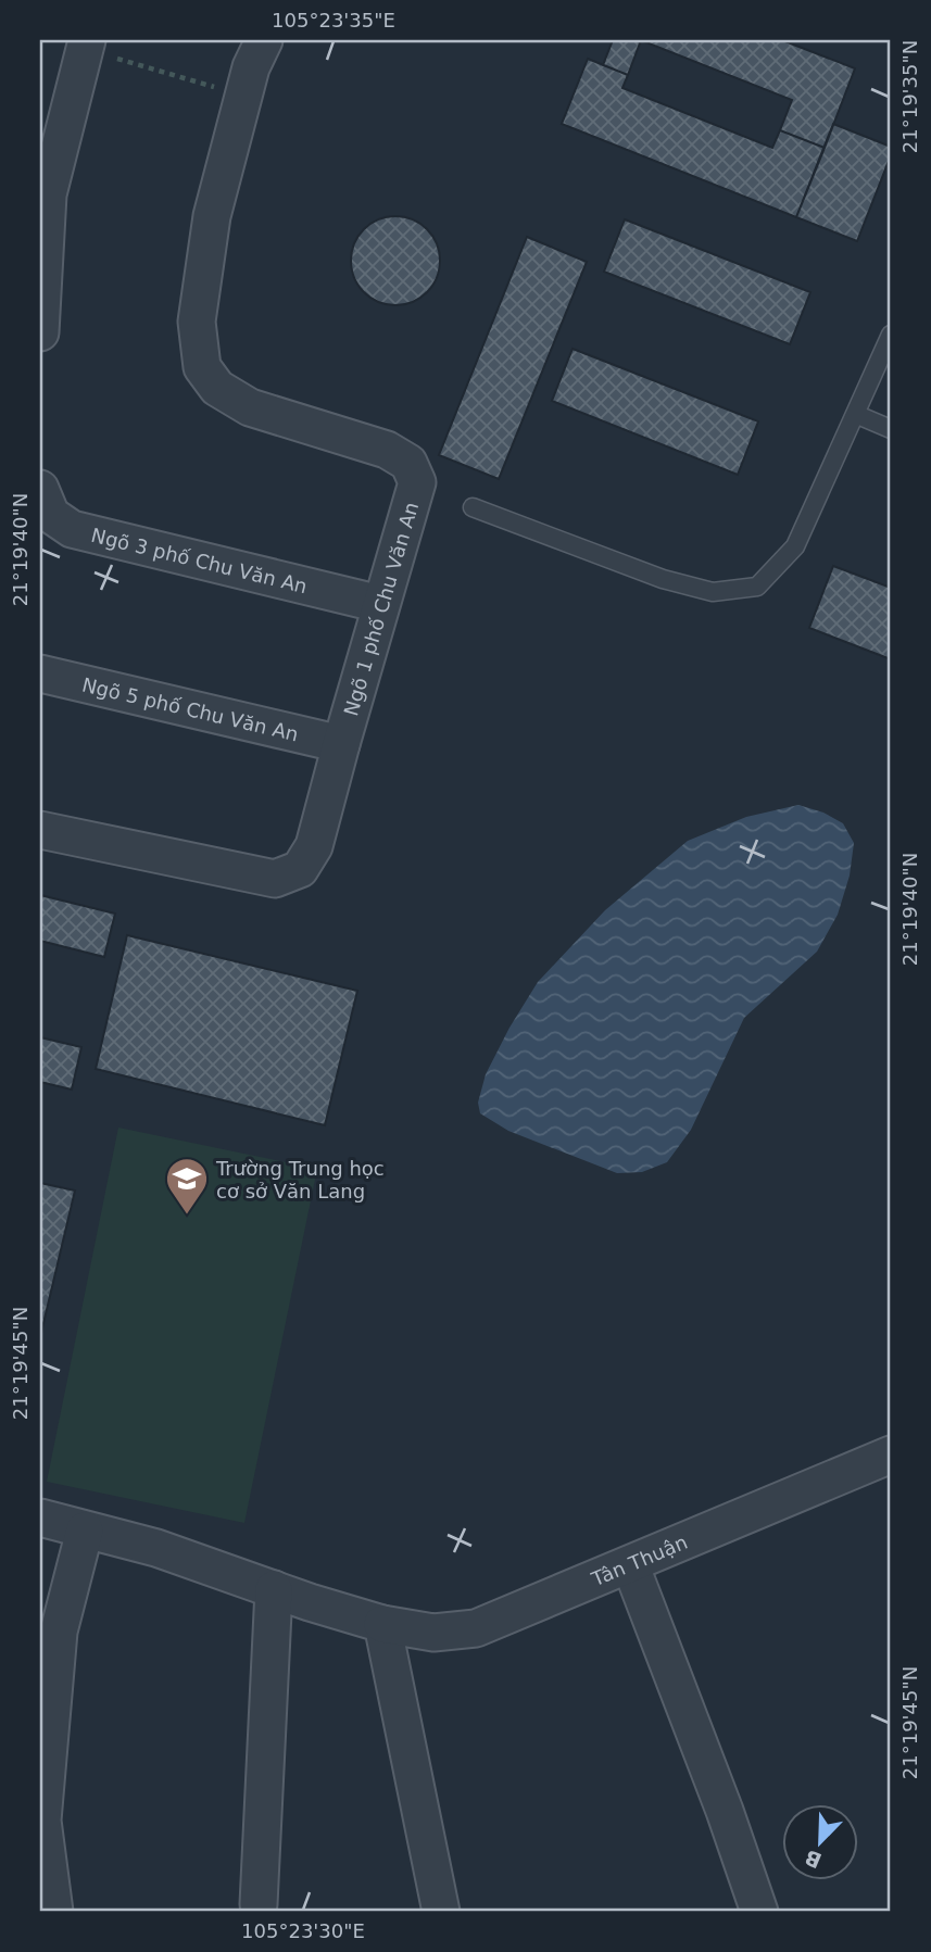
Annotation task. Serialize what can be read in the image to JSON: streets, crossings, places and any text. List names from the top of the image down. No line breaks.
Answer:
{"streets":{"street":["Ngõ 3 phố Chu Văn An","Ngõ 1 phố Chu Văn An","Ngõ 5 phố Chu Văn An","Tân Thuận"]},"crossings":[["Ngõ 3 phố Chu Văn An","Ngõ 1 phố Chu Văn An"],["Ngõ 1 phố Chu Văn An","Ngõ 5 phố Chu Văn An"]],"places":{"school or university":["Trường Trung học cơ sở Văn Lang"]},"north":"bottom left","coordinates":["105°23'35\"E","21°19'35\"N","21°19'40\"N","21°19'45\"N","105°23'30\"E"]}
